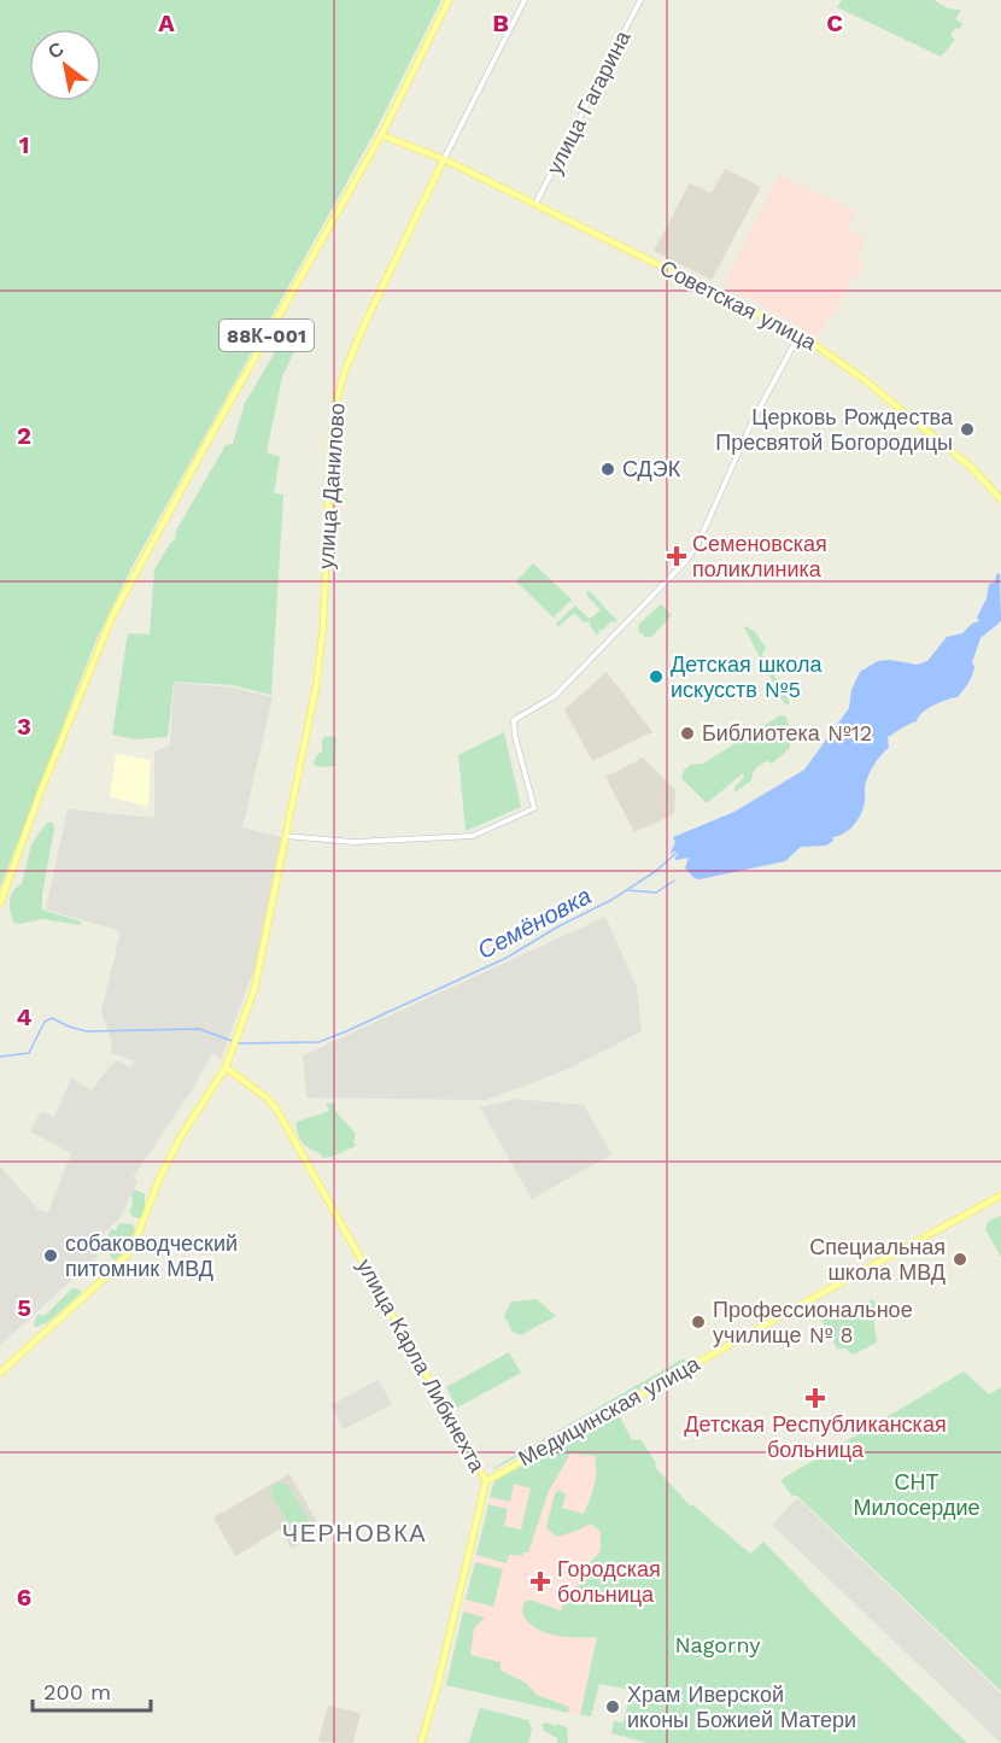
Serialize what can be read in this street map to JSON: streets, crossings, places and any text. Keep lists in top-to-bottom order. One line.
{"streets":{"main road":["Советская улица","88К-001","улица Данилово","улица Карла Либкнехта","Медицинская улица"],"street":["улица Гагарина"]},"crossings":[["улица Гагарина","Советская улица"],["Советская улица","88К-001"],["Советская улица","улица Данилово"],["улица Данилово","улица Карла Либкнехта"],["улица Карла Либкнехта","Медицинская улица"]],"districts":["ЧЕРНОВКА"],"water":["Семёновка"],"parks":["СНТ Милосердие","Nagorny"],"places":{"other":["Церковь Рождества Пресвятой Богородицы","СДЭК","Детская школа искусств №5","Библиотека №12","собаководческий питомник МВД","Специальная школа МВД","Профессиональное училище № 8","Храм Иверской иконы Божией Матери"],"health":["Семеновская поликлиника","Детская Республиканская больница","Городская больница"]},"scale_bar":"200 m","north":"top left","grid":{"columns":["A","B","C"],"rows":["1","2","3","4","5","6"]}}
